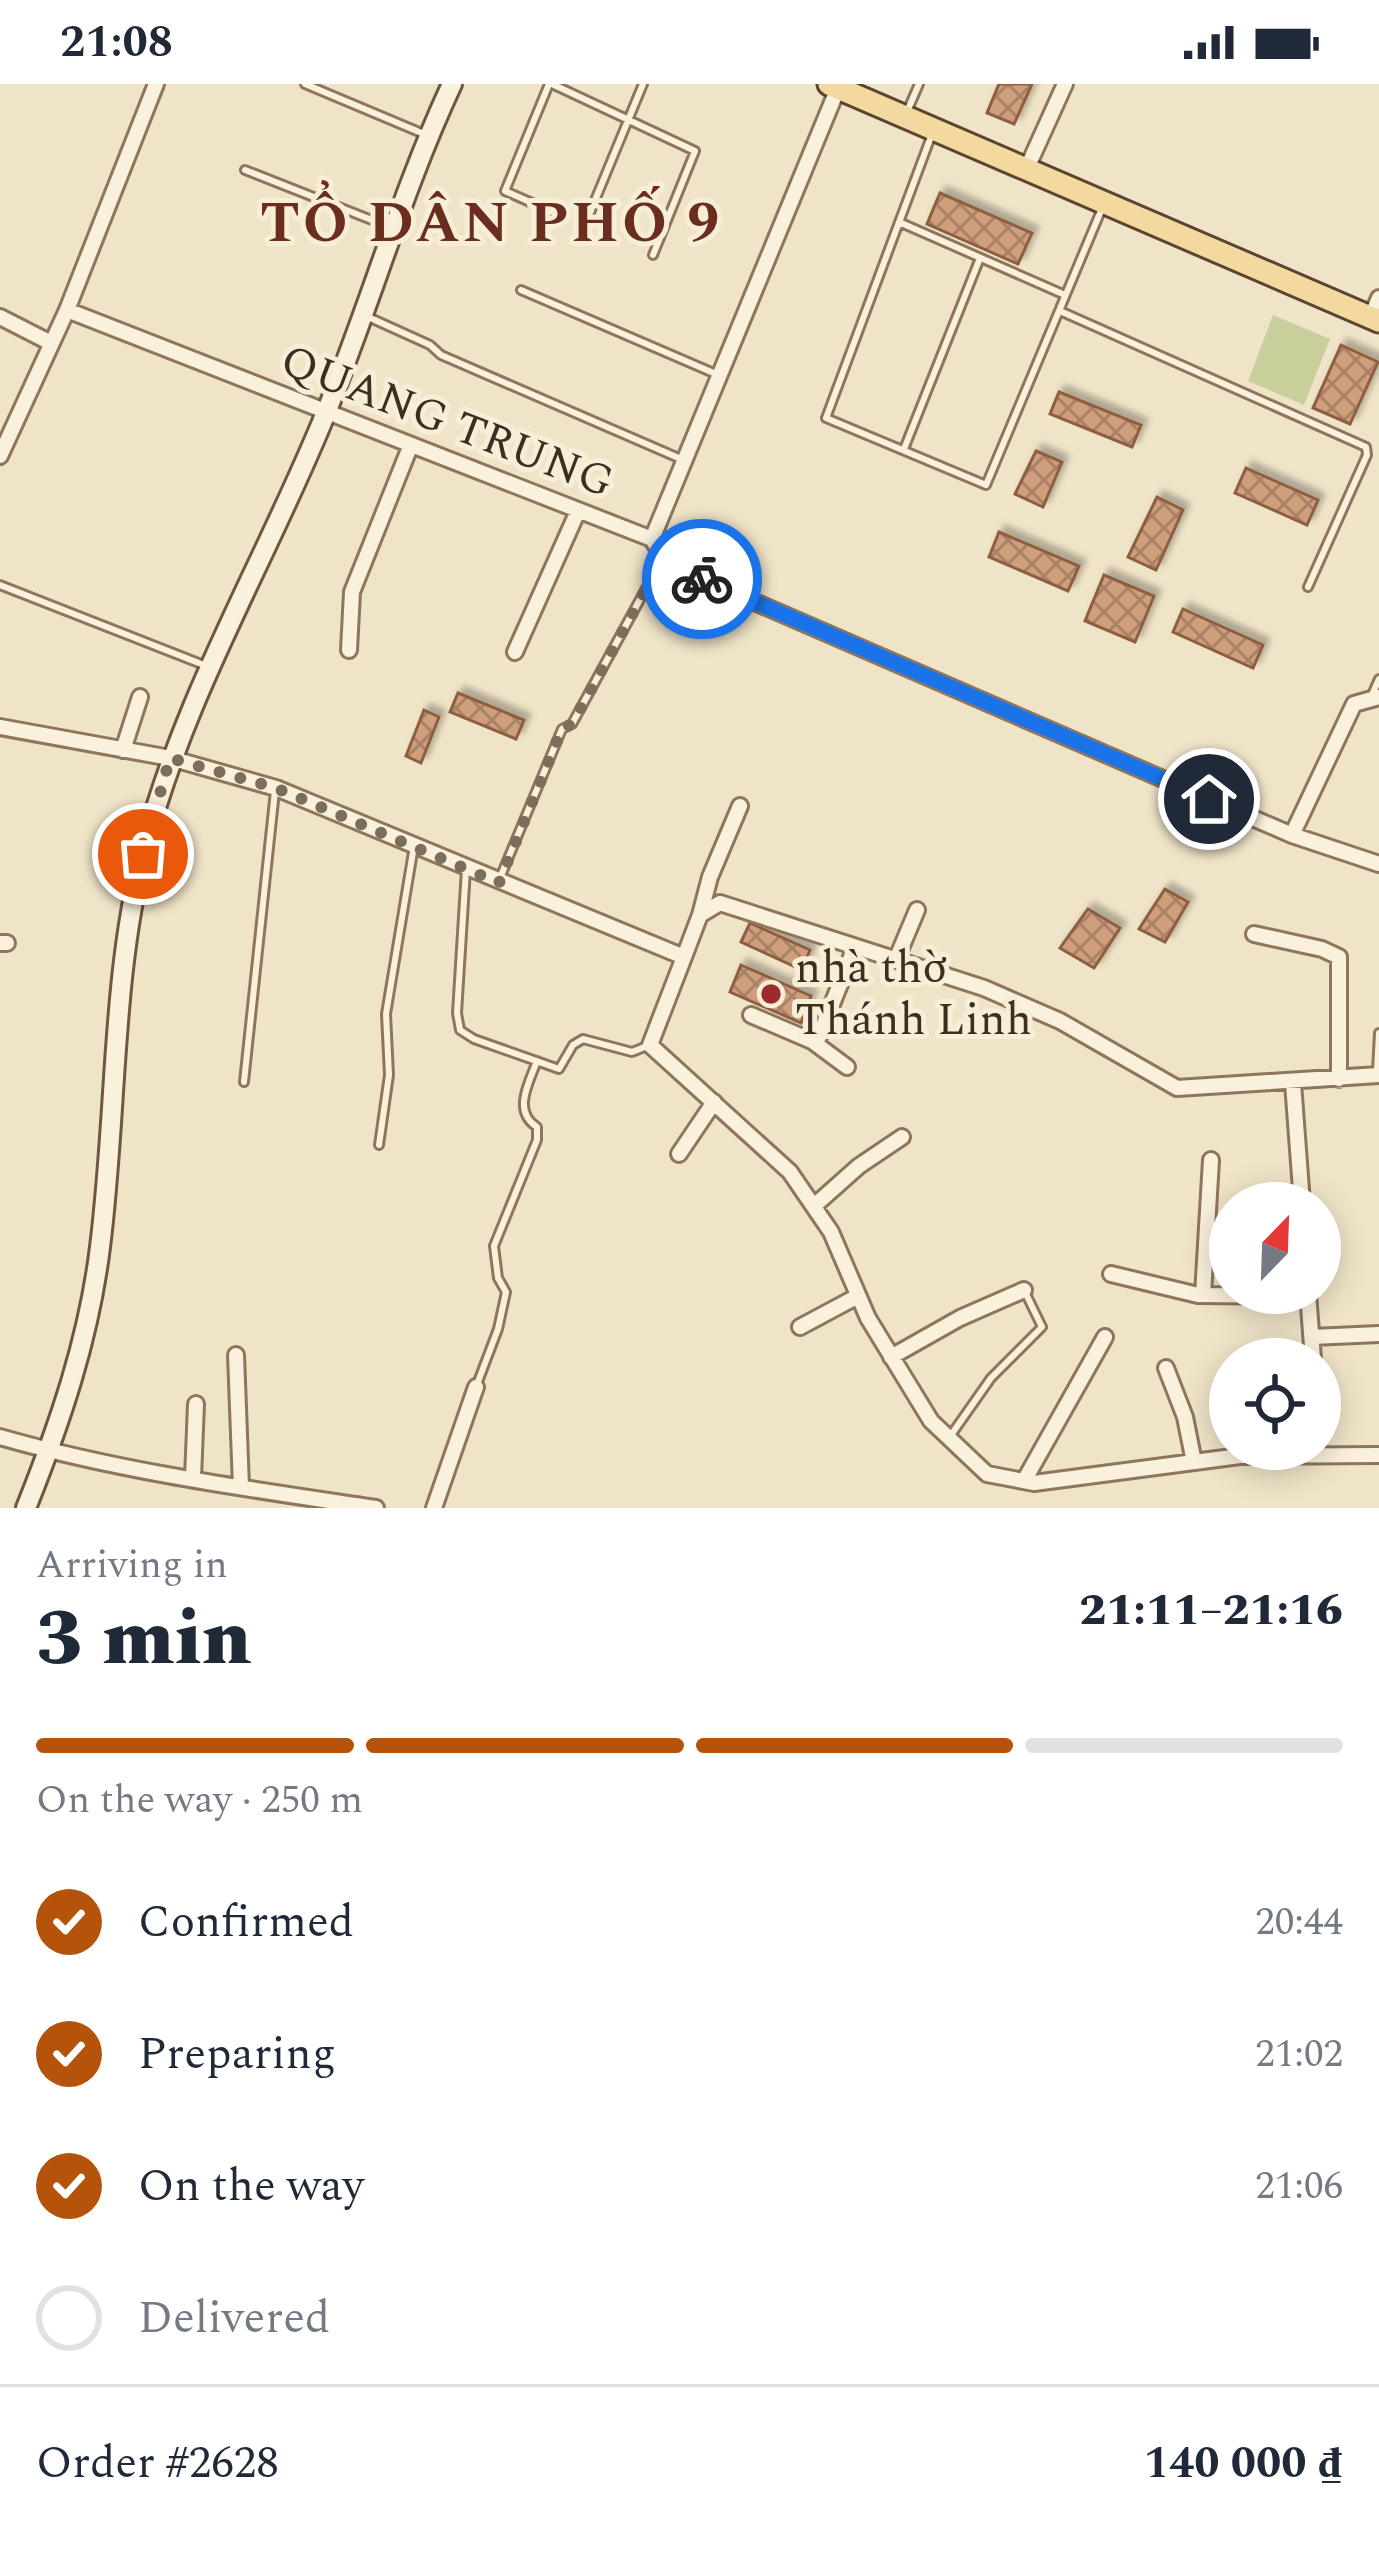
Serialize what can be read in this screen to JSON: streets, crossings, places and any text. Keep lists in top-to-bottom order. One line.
{"streets":{"street":["QUANG TRUNG"]},"districts":["TỔ DÂN PHỐ 9"],"places":["nhà thờ Thánh Linh"],"north":"top right","page":{"status":"21:08","heading":["3 min","Arriving in","21:11–21:16"],"panel":["Order #2628","140 000 ₫"],"bar":"On the way · 250 m","list":[["Confirmed","20:44"],["Preparing","21:02"],["On the way","21:06"],"Delivered"]}}
